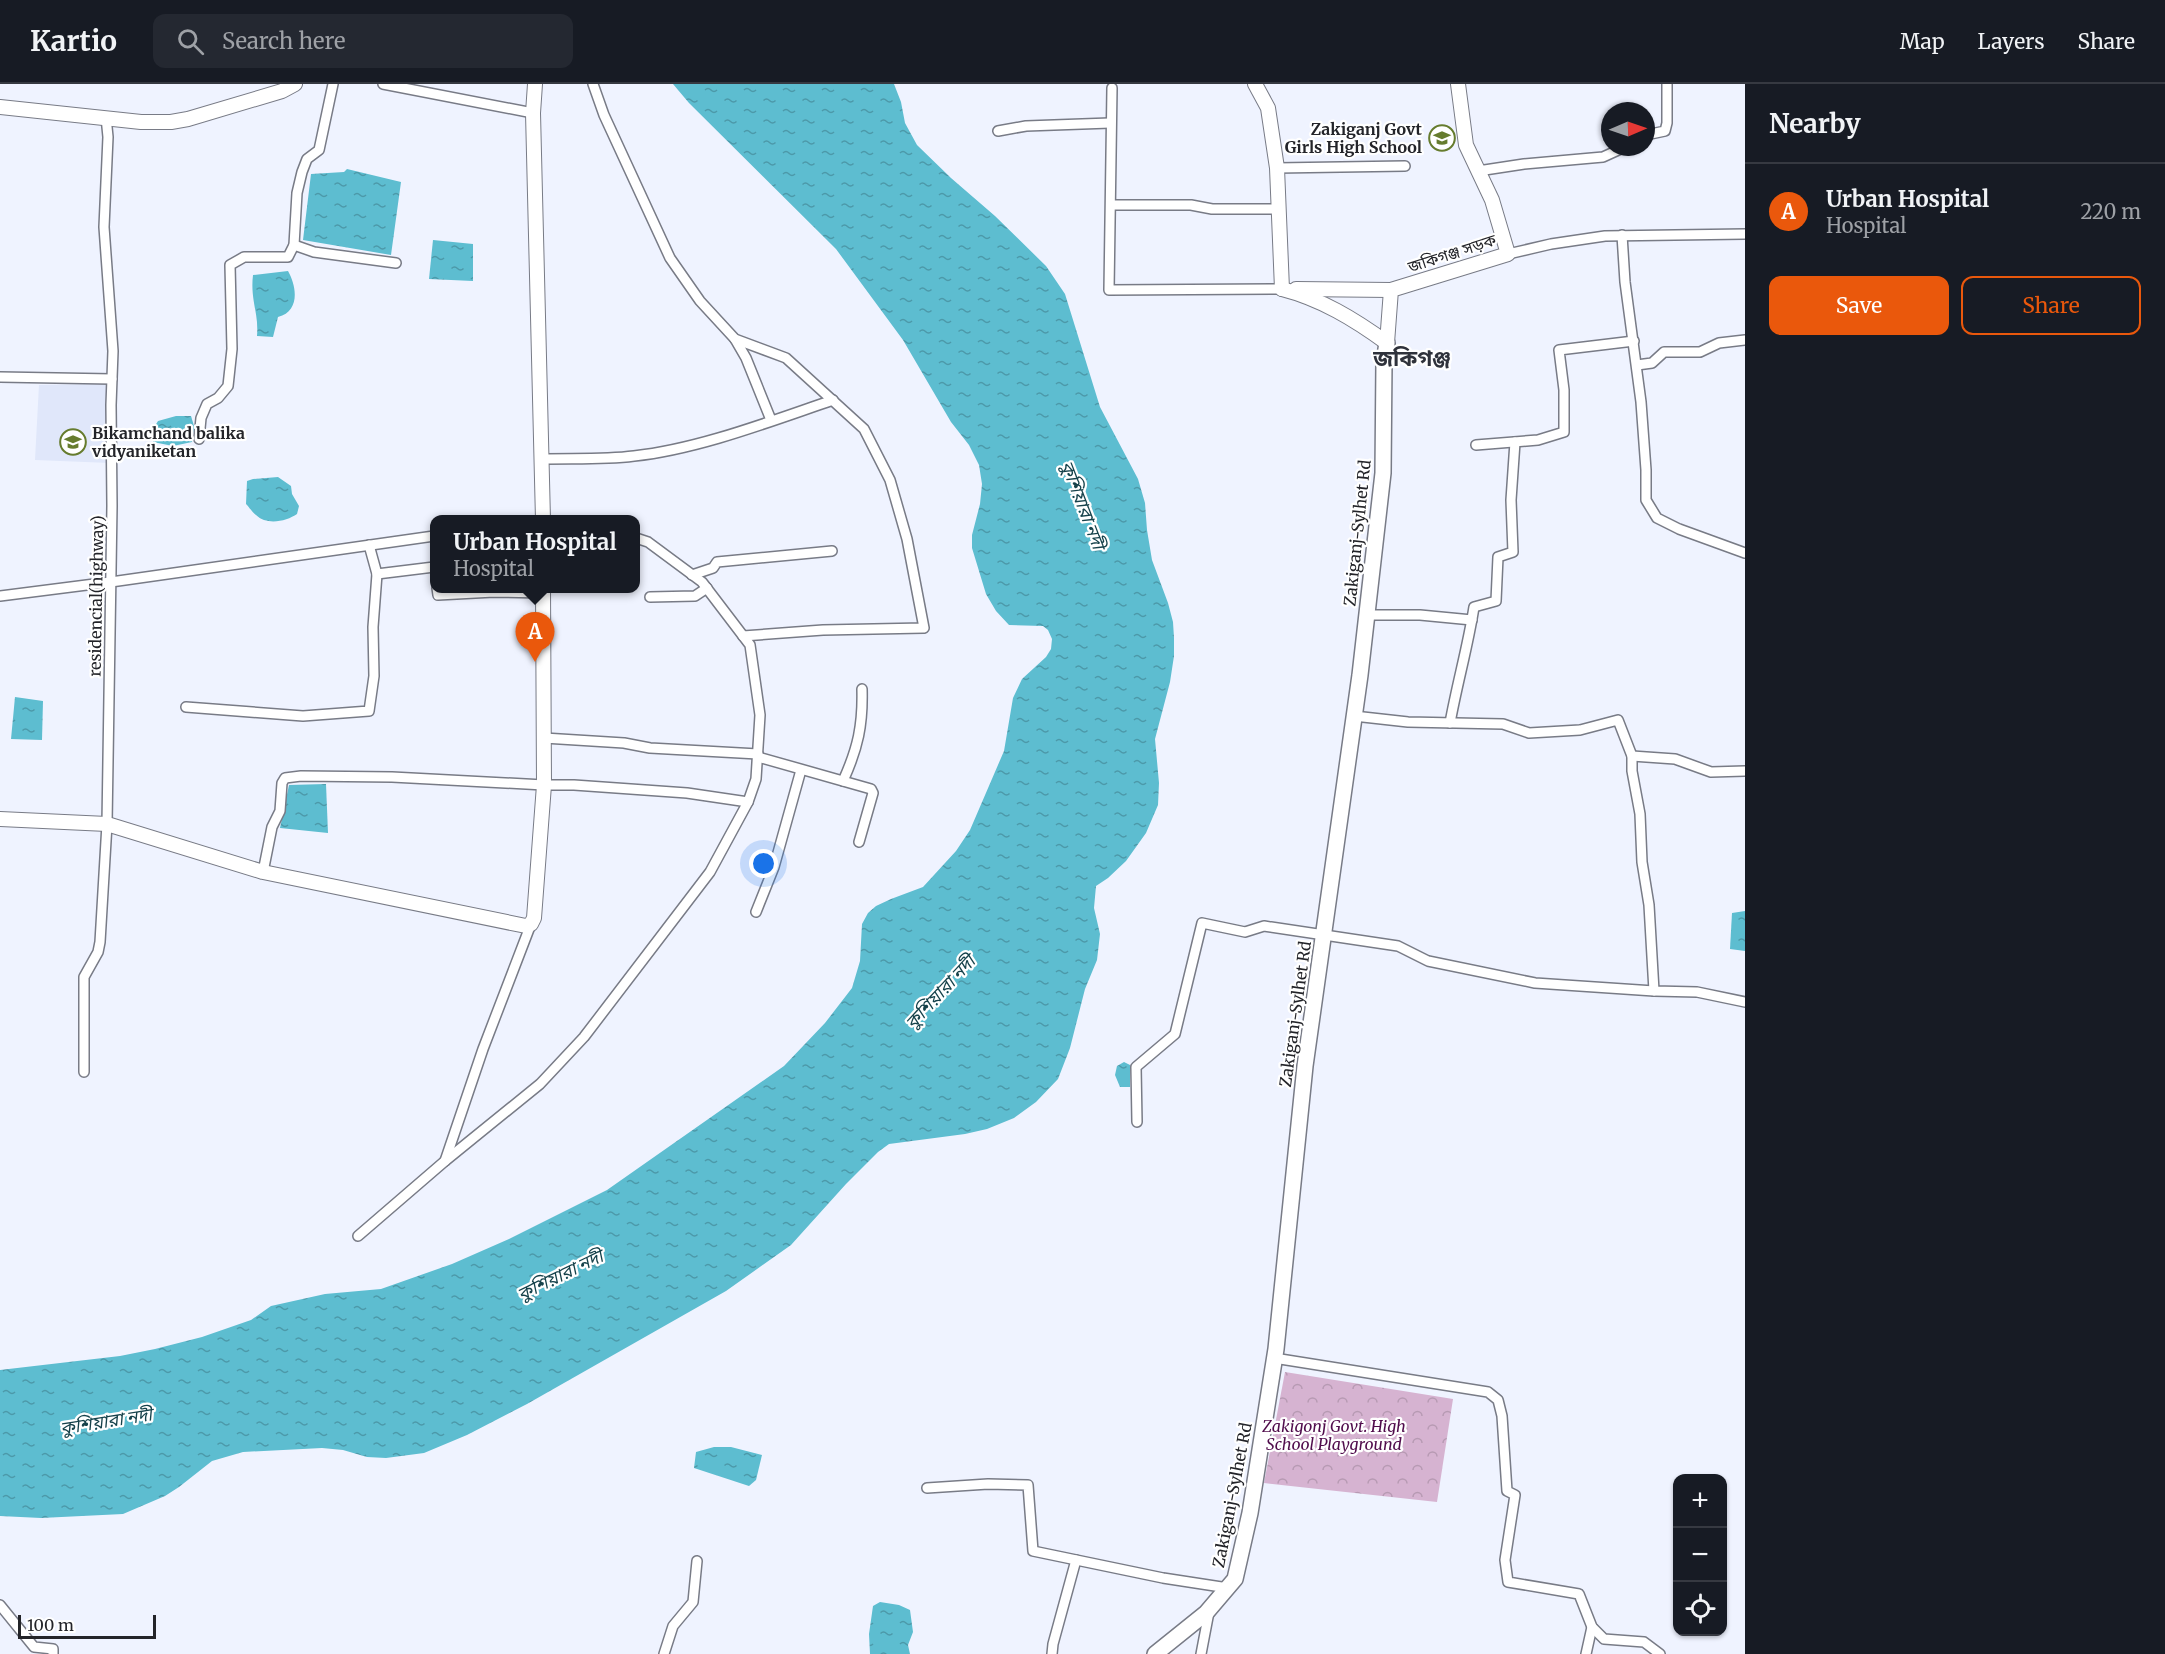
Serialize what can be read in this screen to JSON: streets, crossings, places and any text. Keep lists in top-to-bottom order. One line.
{"streets":{"main road":["Zakiganj-Sylhet Rd"],"street":["জকিগঞ্জ সড়ক","residencial(highway)"]},"crossings":[["জকিগঞ্জ সড়ক","Zakiganj-Sylhet Rd"]],"districts":["জকিগঞ্জ"],"water":["কুশিয়ারা নদী"],"parks":["Zakigonj Govt. High School Playground"],"places":{"school or university":["Zakiganj Govt Girls High School","Bikamchand balika vidyaniketan"]},"scale_bar":"100 m","north":"right","page":{"header":"Kartio","search":"Search here","nav":["Map","Layers","Share"],"heading":"Nearby","list":[{"mark":"A","name":"Urban Hospital","note":"Hospital","value":"220 m"}],"buttons":["Save","Share"],"popup":["Urban Hospital","Hospital"],"pins":"A","map_buttons":["+","−"],"scale":"100 m"}}
